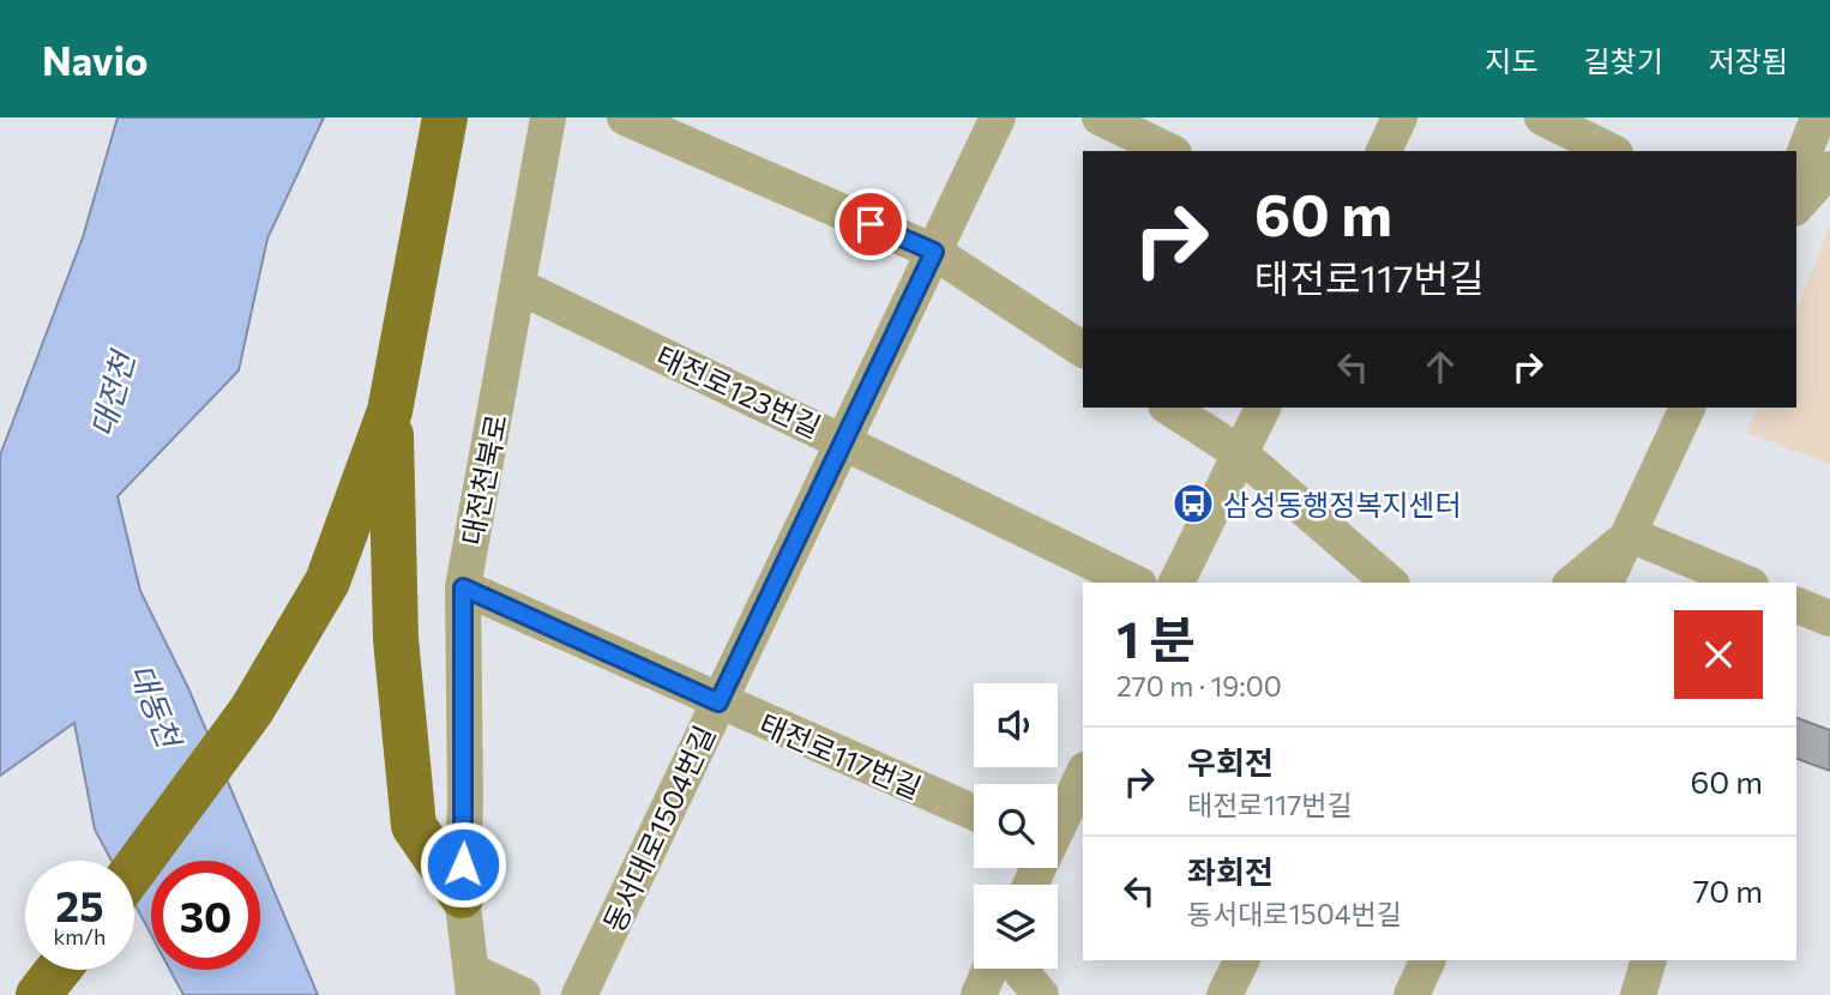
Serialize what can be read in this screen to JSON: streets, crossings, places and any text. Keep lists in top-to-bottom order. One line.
{"streets":{"street":["태전로123번길","대전천북로","태전로117번길","동서대로1504번길"]},"crossings":[["태전로123번길","대전천북로"],["태전로123번길","동서대로1504번길"],["대전천북로","태전로117번길"],["태전로117번길","동서대로1504번길"]],"water":["대전천","대동천"],"places":{"bus stop":["삼성동행정복지센터"]},"page":{"header":"Navio","nav":["지도","길찾기","저장됨"],"turn":["60 m","태전로117번길"],"heading":["1 분","270 m · 19:00"],"list":[{"name":"우회전","note":"태전로117번길","value":"60 m"},{"name":"좌회전","note":"동서대로1504번길","value":"70 m"}],"speed":"25 km/h","limit":"30"}}
